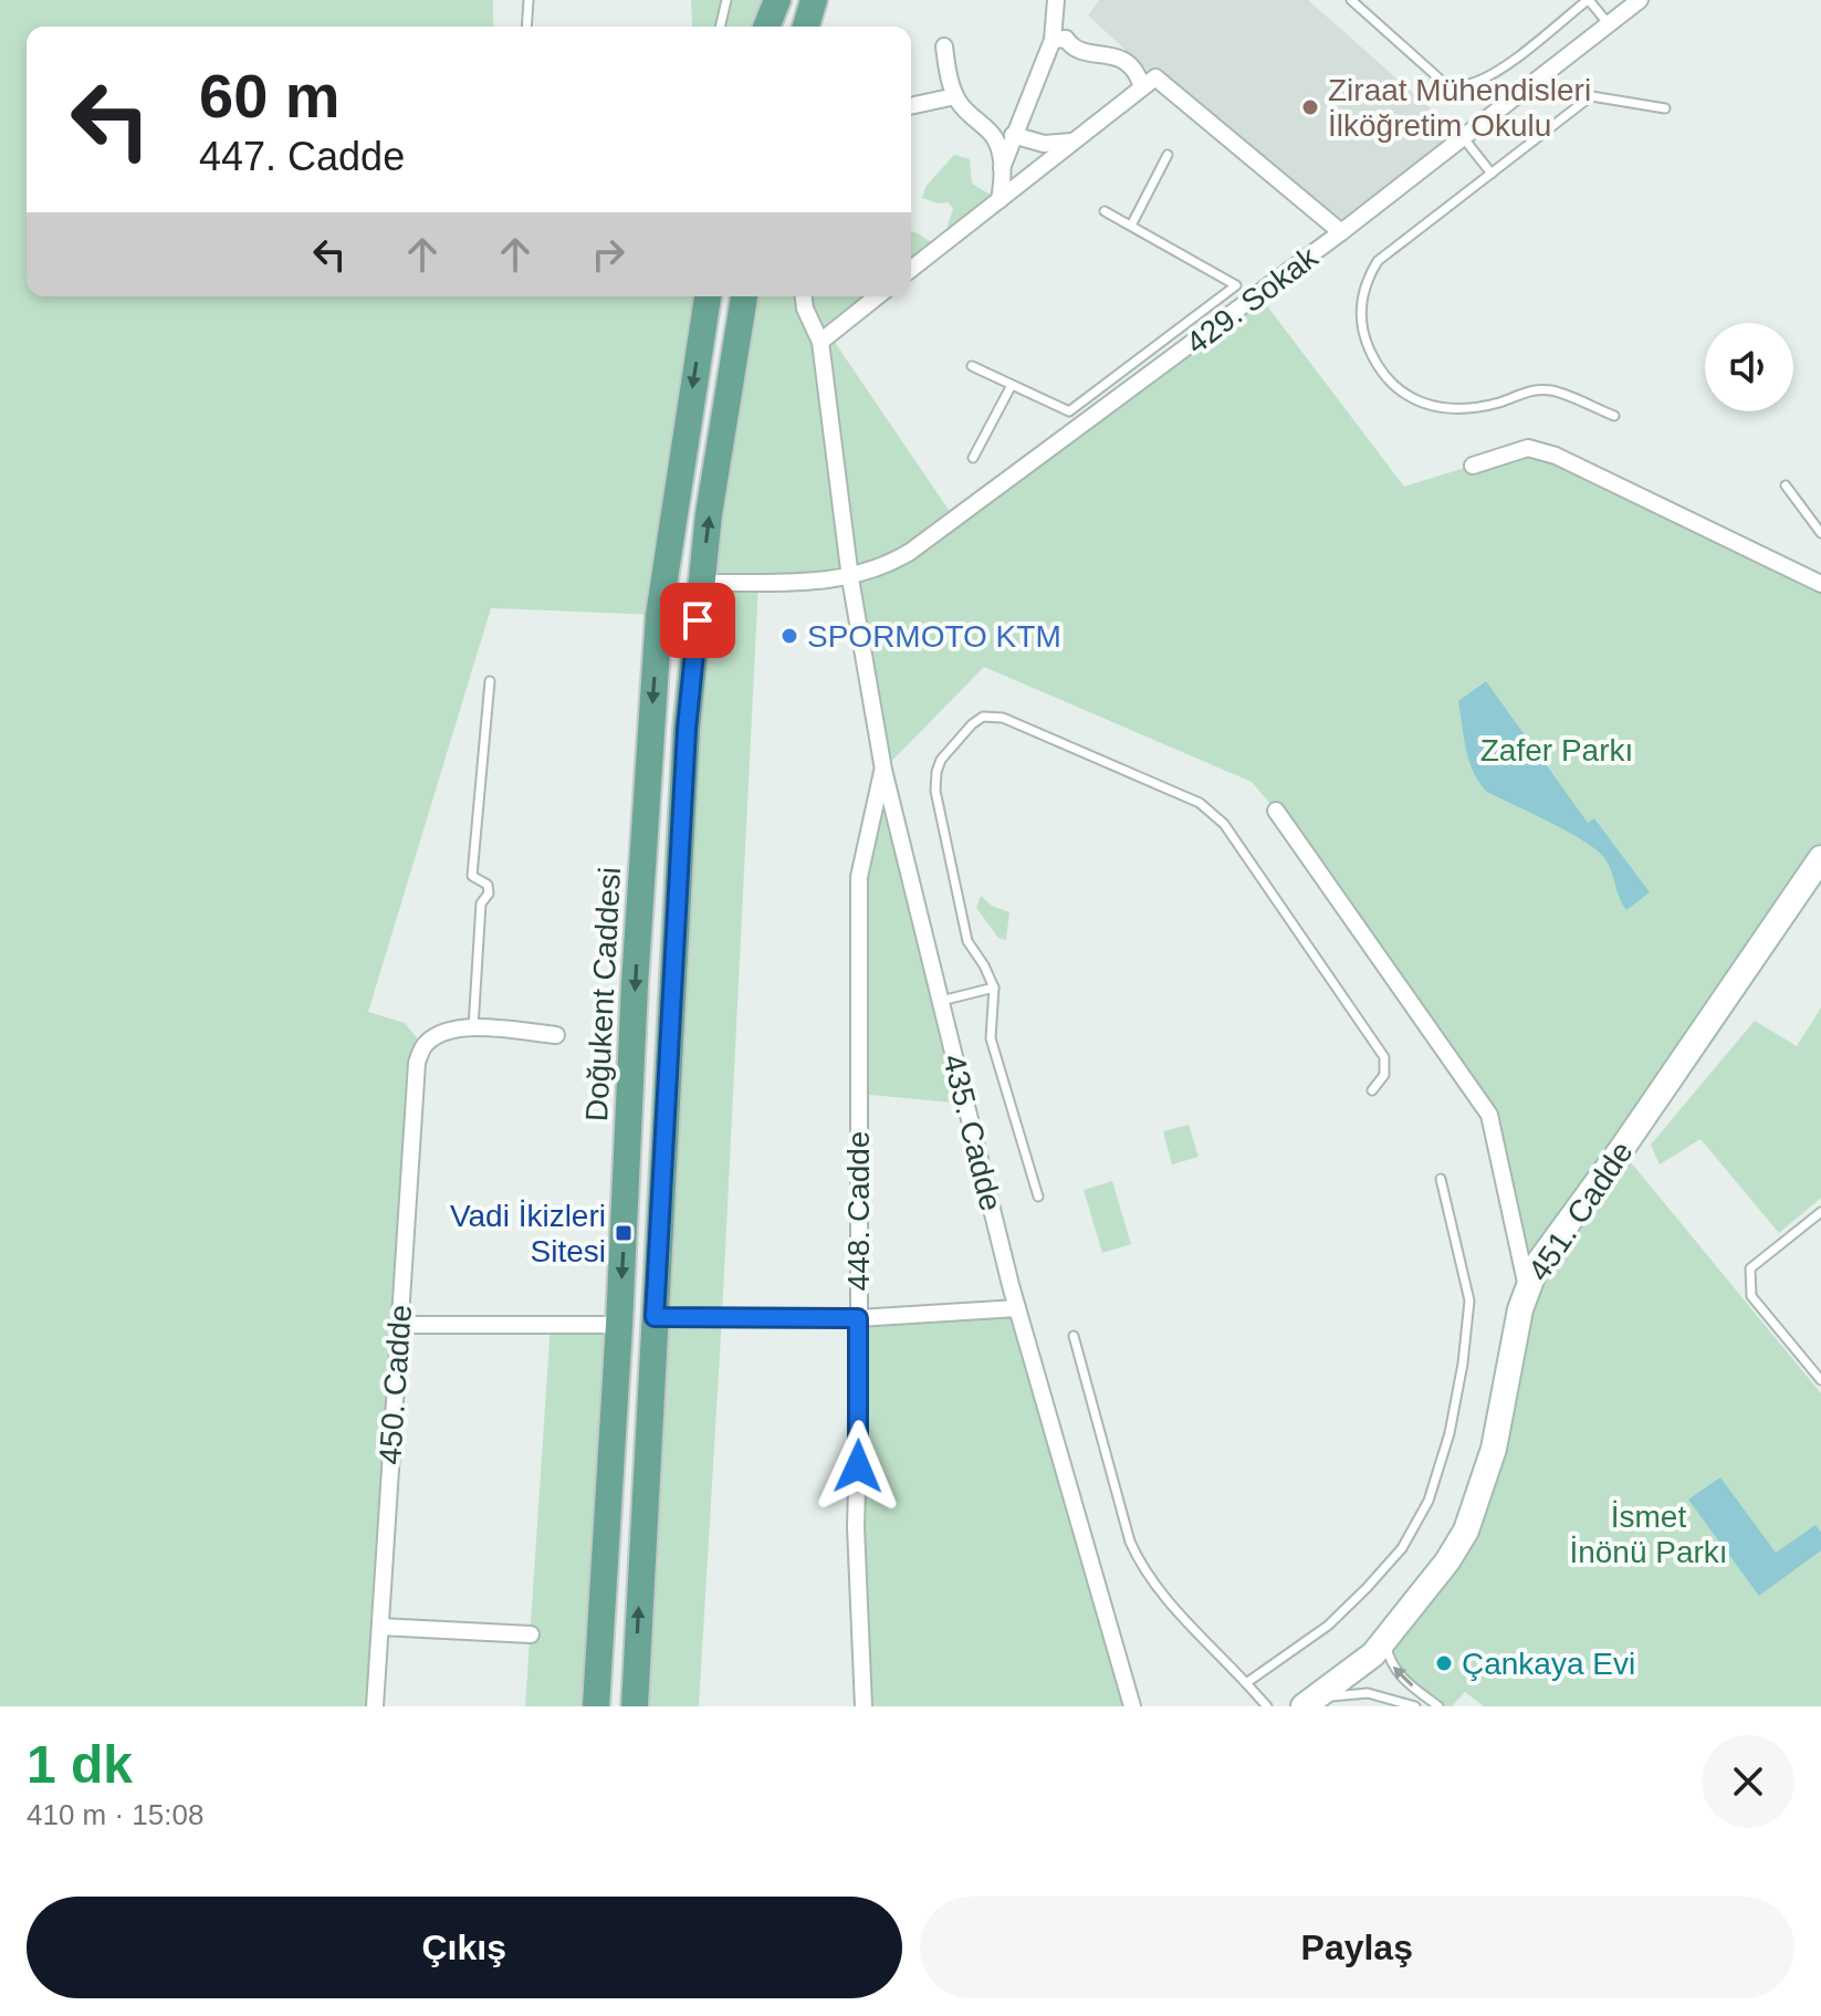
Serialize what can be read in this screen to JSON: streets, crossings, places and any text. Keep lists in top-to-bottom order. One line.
{"streets":{"main road":["Doğukent Caddesi"],"street":["429. Sokak","435. Cadde","448. Cadde","451. Cadde","450. Cadde"]},"crossings":[["429. Sokak","435. Cadde"],["435. Cadde","448. Cadde"]],"parks":["Zafer Parkı","İsmet İnönü Parkı"],"places":{"other":["Ziraat Mühendisleri İlköğretim Okulu","SPORMOTO KTM","Çankaya Evi"],"transit":["Vadi İkizleri Sitesi"]},"page":{"turn":["60 m","447. Cadde"],"heading":["1 dk","410 m · 15:08"],"buttons":["Çıkış","Paylaş"]}}
